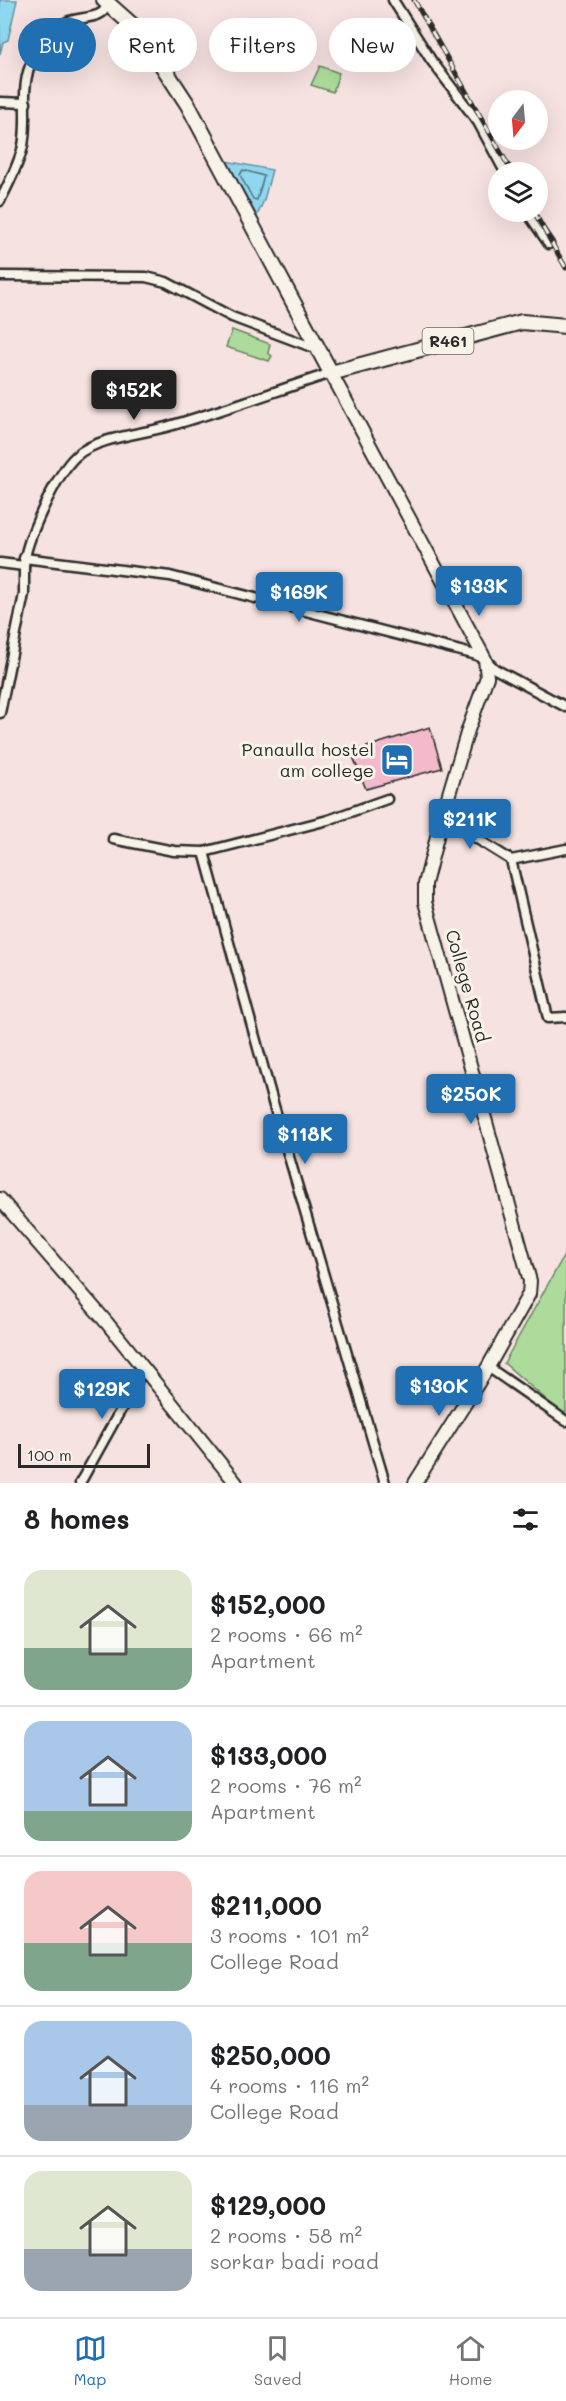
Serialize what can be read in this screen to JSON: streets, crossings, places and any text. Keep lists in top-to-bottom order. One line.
{"streets":{"main road":["R461","College Road"]},"places":{"hotel":["Panaulla hostel am college"]},"scale_bar":"100 m","north":"bottom","page":{"chip":["Buy","Rent","Filters","New"],"price":["$152K","$133K","$169K","$211K","$250K","$118K","$130K","$129K"],"scale":"100 m","heading":"8 homes","list":[{"name":"$152,000","note":"2 rooms · 66 m² · Apartment"},{"name":"$133,000","note":"2 rooms · 76 m² · Apartment"},{"name":"$211,000","note":"3 rooms · 101 m² · College Road"},{"name":"$250,000","note":"4 rooms · 116 m² · College Road"},{"name":"$129,000","note":"2 rooms · 58 m² · sorkar badi road"}],"tabs":["Map","Saved","Home"]}}
